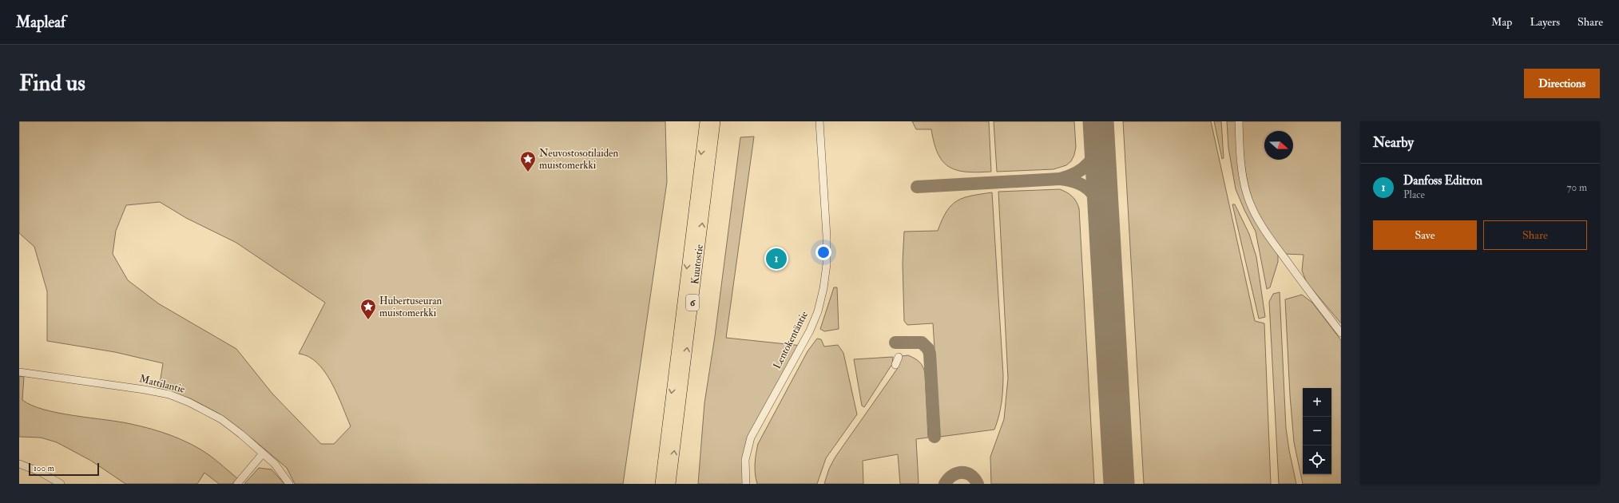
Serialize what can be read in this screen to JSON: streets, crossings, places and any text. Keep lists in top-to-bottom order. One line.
{"streets":{"highway":["Kuutostie","6"],"street":["Lentokentäntie","Mattilantie"]},"places":{"place":["Neuvostosotilaiden muistomerkki","Hubertuseuran muistomerkki"]},"scale_bar":"100 m","north":"right","page":{"header":"Mapleaf","nav":["Map","Layers","Share"],"buttons":["Directions",["Save","Share"]],"title":"Find us","heading":"Nearby","list":[{"mark":"1","name":"Danfoss Editron","note":"Place","value":"70 m"}],"pins":"1","map_buttons":["+","−"],"scale":"100 m"}}
